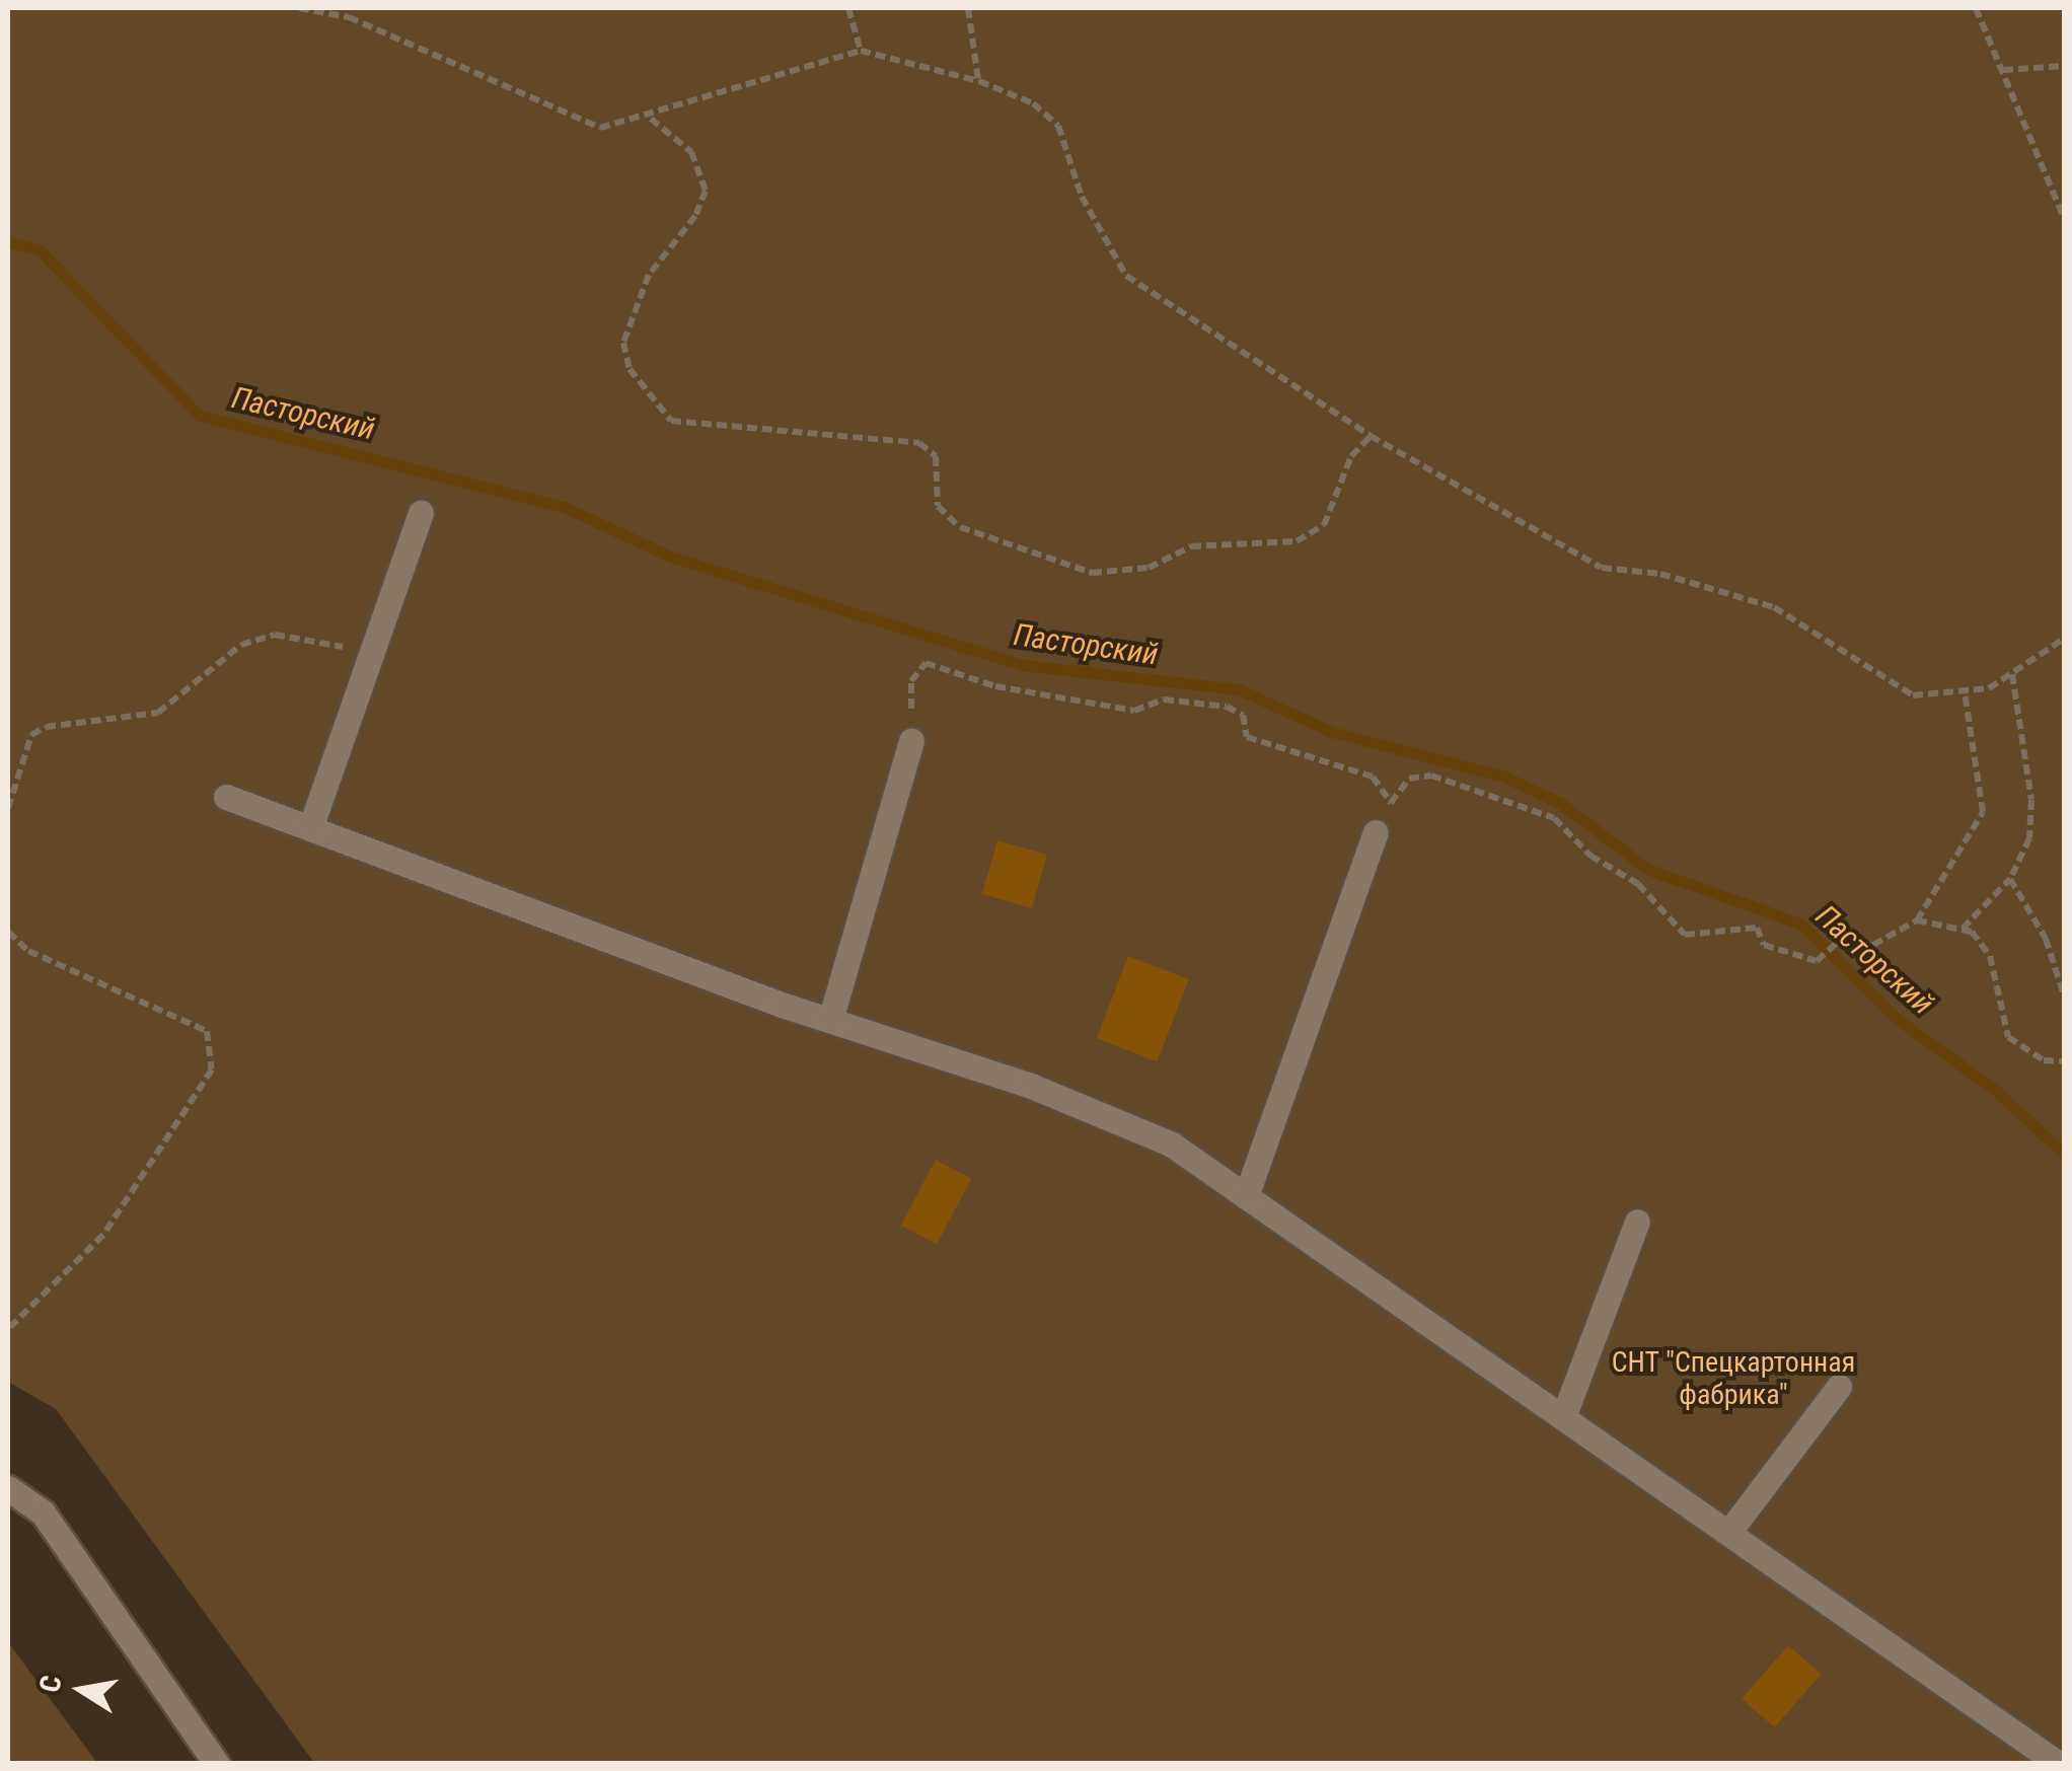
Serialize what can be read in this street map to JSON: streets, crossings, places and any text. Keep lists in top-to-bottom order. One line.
{"water":["Пасторский"],"parks":["СНТ \"Спецкартонная фабрика\""],"north":"left"}
